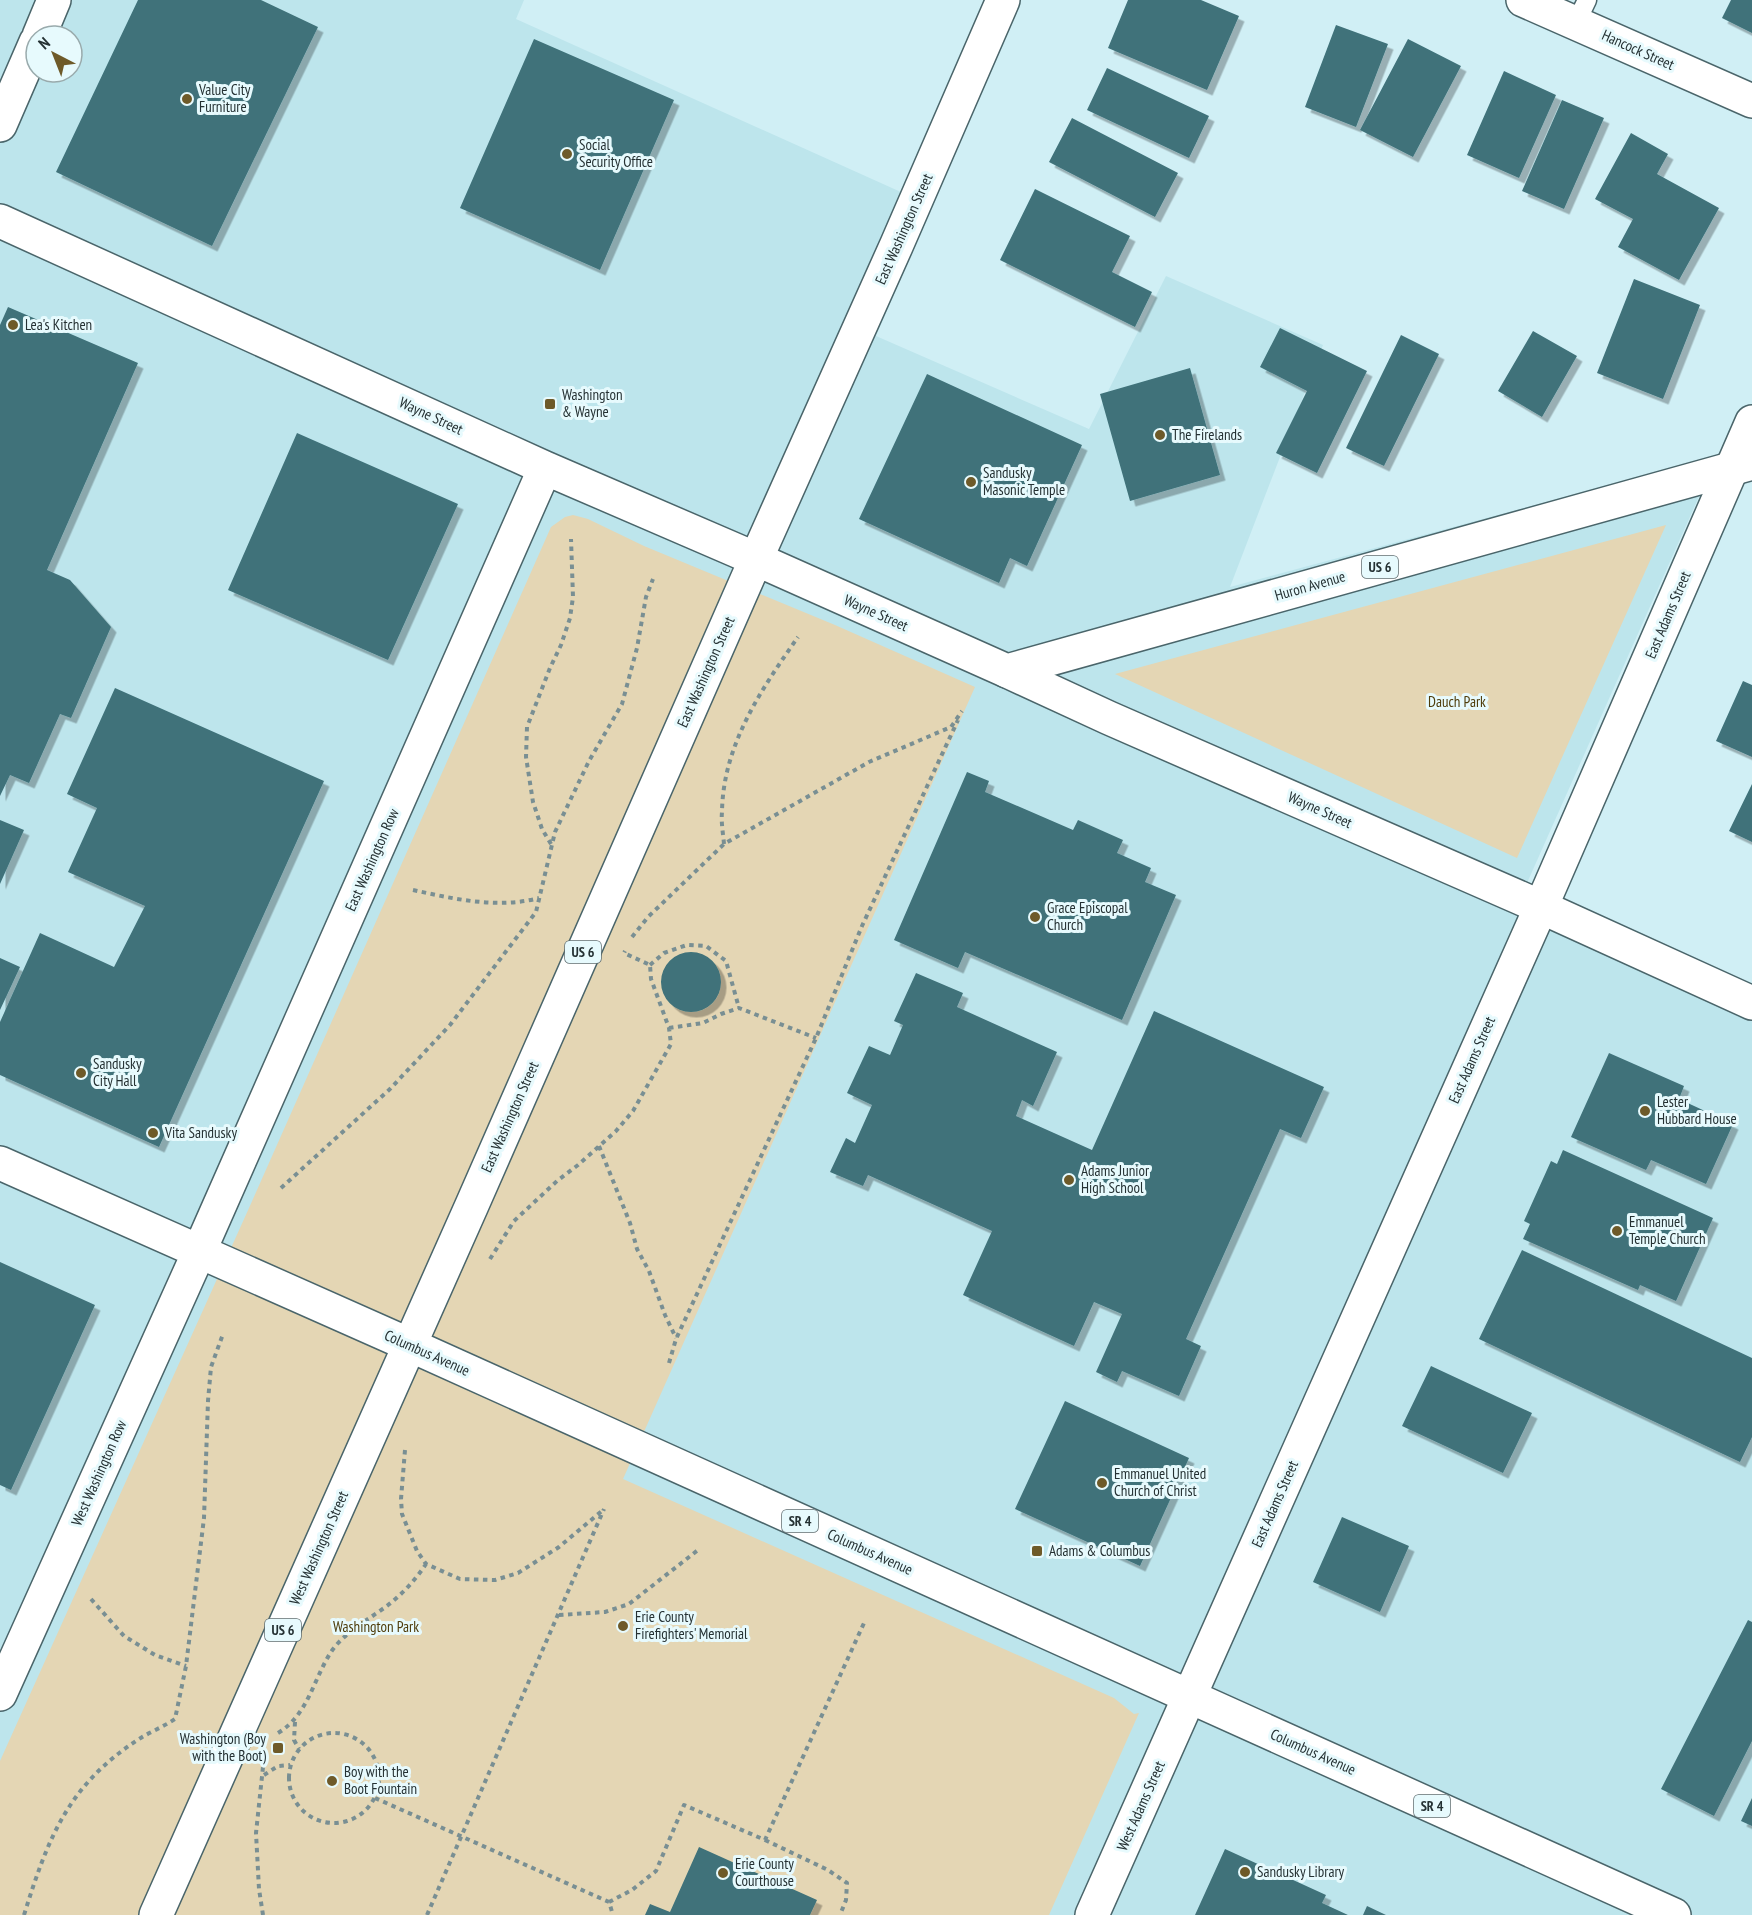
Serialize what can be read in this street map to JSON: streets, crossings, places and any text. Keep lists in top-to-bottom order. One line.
{"streets":{"street":["Hancock Street","East Washington Street","Wayne Street","US 6","Huron Avenue","East Adams Street","East Washington Row","Columbus Avenue","West Washington Row","SR 4","West Washington Street","West Adams Street"]},"crossings":[["East Washington Street","Wayne Street"],["East Washington Street","Columbus Avenue"],["East Washington Street","West Washington Street"],["Wayne Street","Huron Avenue"],["Wayne Street","East Adams Street"],["Wayne Street","East Washington Row"],["Huron Avenue","East Adams Street"],["East Adams Street","Columbus Avenue"],["East Adams Street","West Adams Street"],["East Washington Row","Columbus Avenue"],["East Washington Row","West Washington Row"],["Columbus Avenue","West Washington Row"],["Columbus Avenue","West Washington Street"],["Columbus Avenue","West Adams Street"]],"parks":["Dauch Park","Washington Park"],"places":{"other":["Value City Furniture","Social Security Office","Lea's Kitchen","The Firelands","Sandusky Masonic Temple","Grace Episcopal Church","Sandusky City Hall","Lester Hubbard House","Vita Sandusky","Adams Junior High School","Emmanuel Temple Church","Emmanuel United Church of Christ","Erie County Firefighters' Memorial","Boy with the Boot Fountain","Sandusky Library","Erie County Courthouse"],"transit":["Washington & Wayne","Adams & Columbus","Washington (Boy with the Boot)"]},"north":"top left"}
